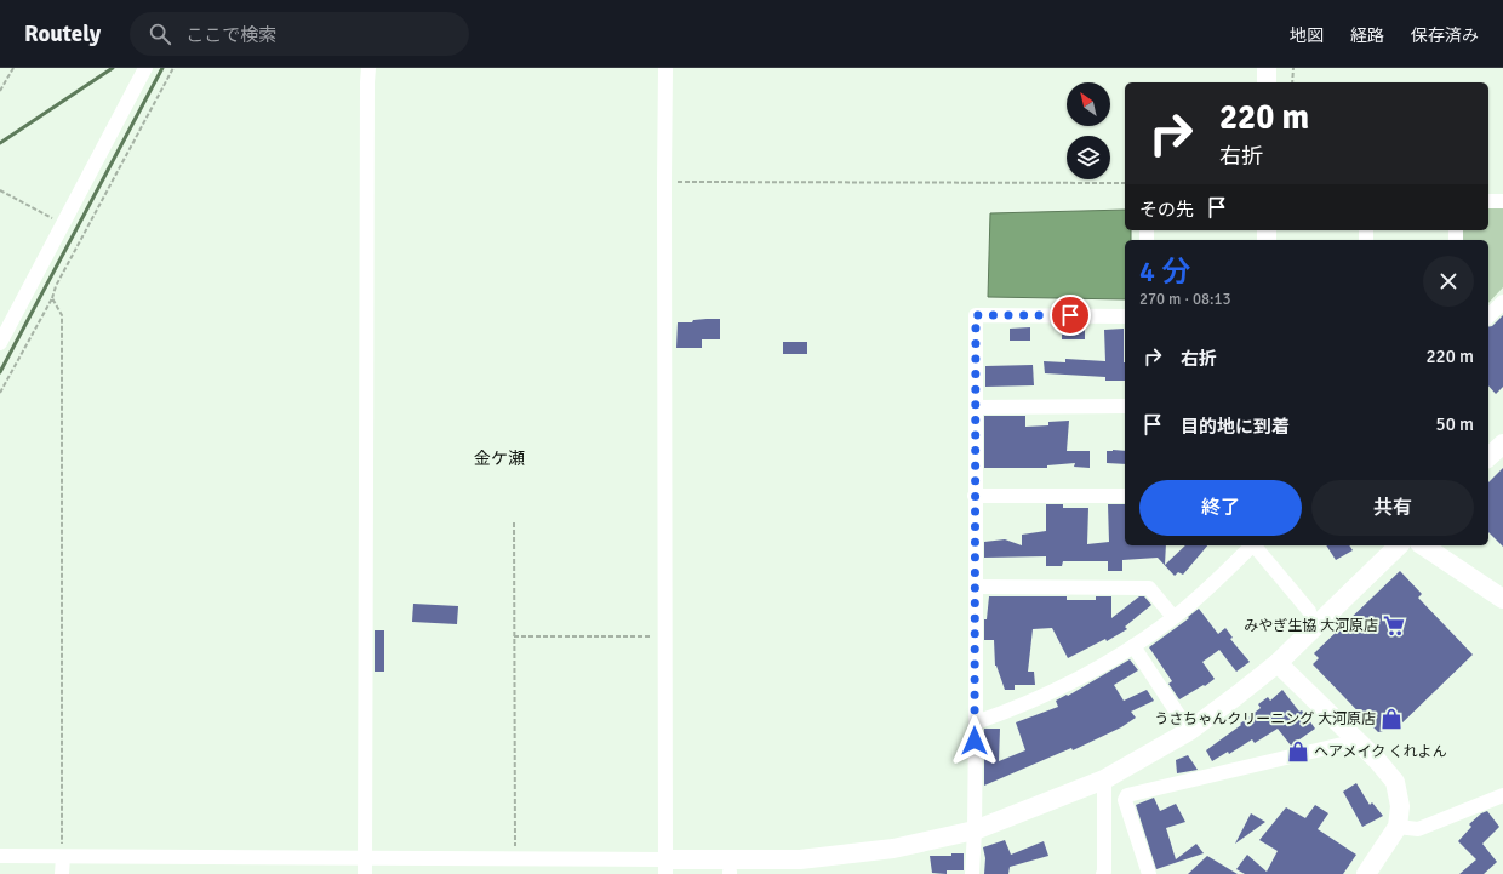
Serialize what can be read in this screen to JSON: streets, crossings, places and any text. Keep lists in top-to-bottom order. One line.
{"districts":["金ケ瀬"],"places":{"supermarket":["みやぎ生協 大河原店"],"shop":["うさちゃんクリーニング 大河原店","ヘアメイク くれよん"]},"north":"top left","page":{"header":"Routely","search":"ここで検索","nav":["地図","経路","保存済み"],"turn":["220 m","右折"],"then":"その先","heading":["4 分","270 m · 08:13"],"list":[{"name":"右折","value":"220 m"},{"name":"目的地に到着","value":"50 m"}],"buttons":["終了","共有"]}}
